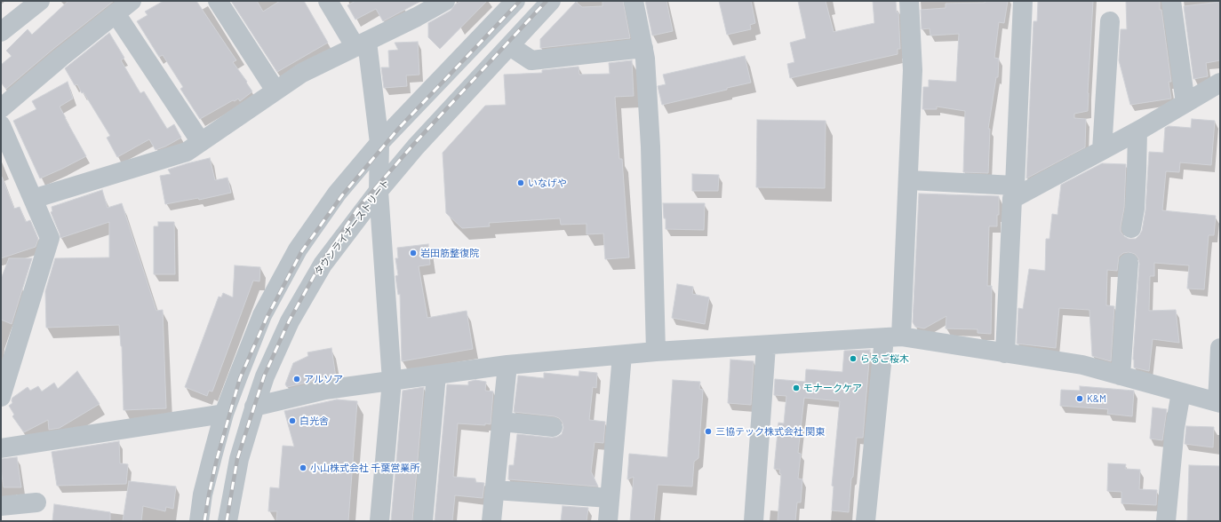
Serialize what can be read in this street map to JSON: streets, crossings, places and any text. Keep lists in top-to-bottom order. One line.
{"streets":{"street":["タウンライナーストリート"]},"places":["いなげや","岩田筋整復院","らるご桜木","アルソア","モナークケア","K&M","白光舎","三協テック株式会社 関東","小山株式会社 千葉営業所"]}
